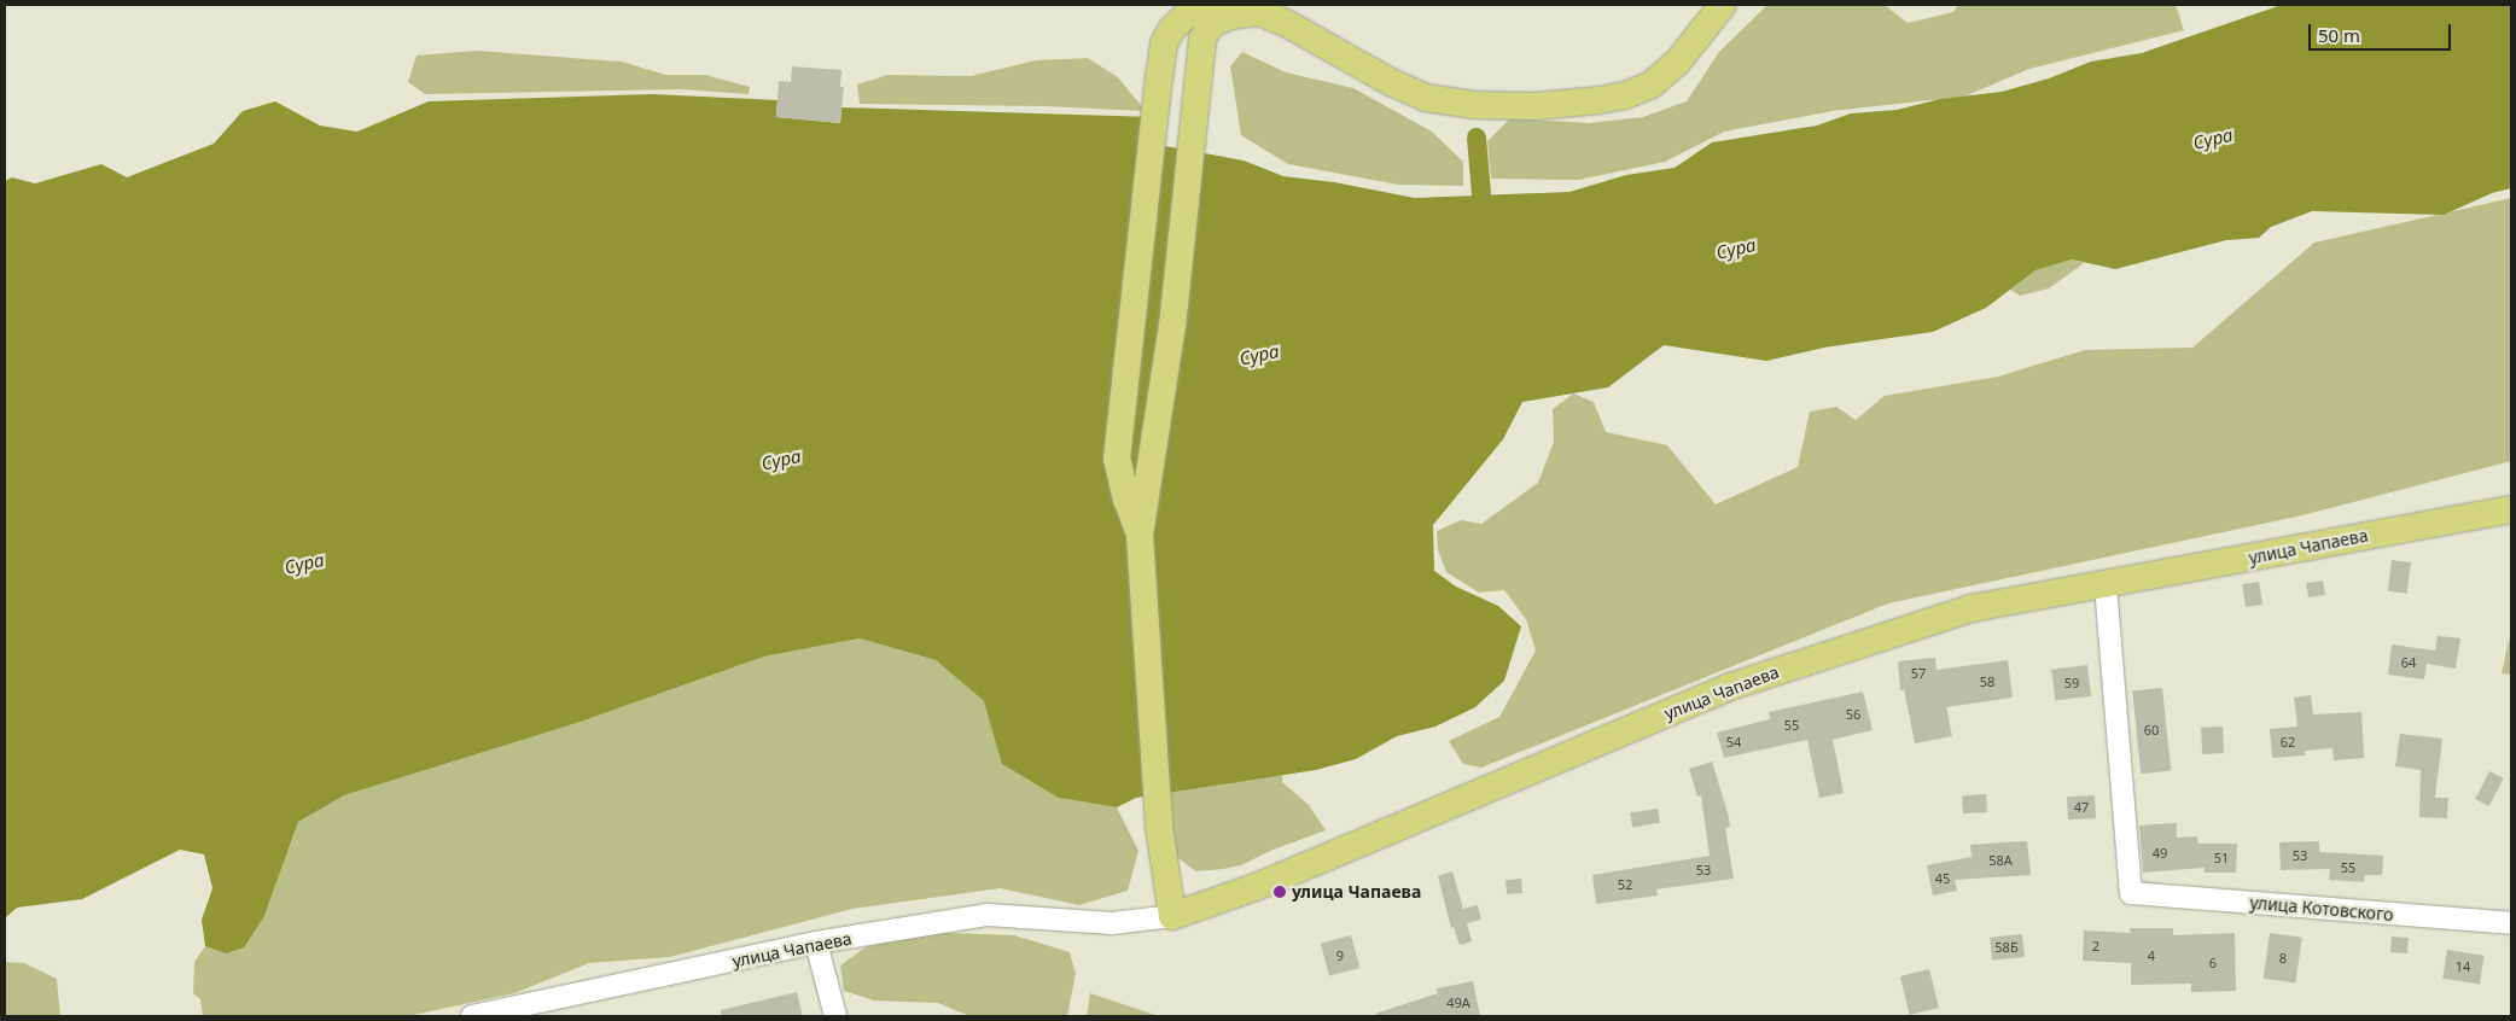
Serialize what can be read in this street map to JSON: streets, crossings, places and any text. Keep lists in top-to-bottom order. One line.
{"streets":{"main road":["улица Чапаева"],"street":["улица Котовского"]},"crossings":[["улица Чапаева","улица Котовского"]],"water":["Сура"],"places":["улица Чапаева"],"house_numbers":["64","57","58","59","56","55","60","54","62","47","49","53","51","58А","55","53","45","52","2","58Б","9","4","8","6","14","49А"],"scale_bar":"50 m"}
